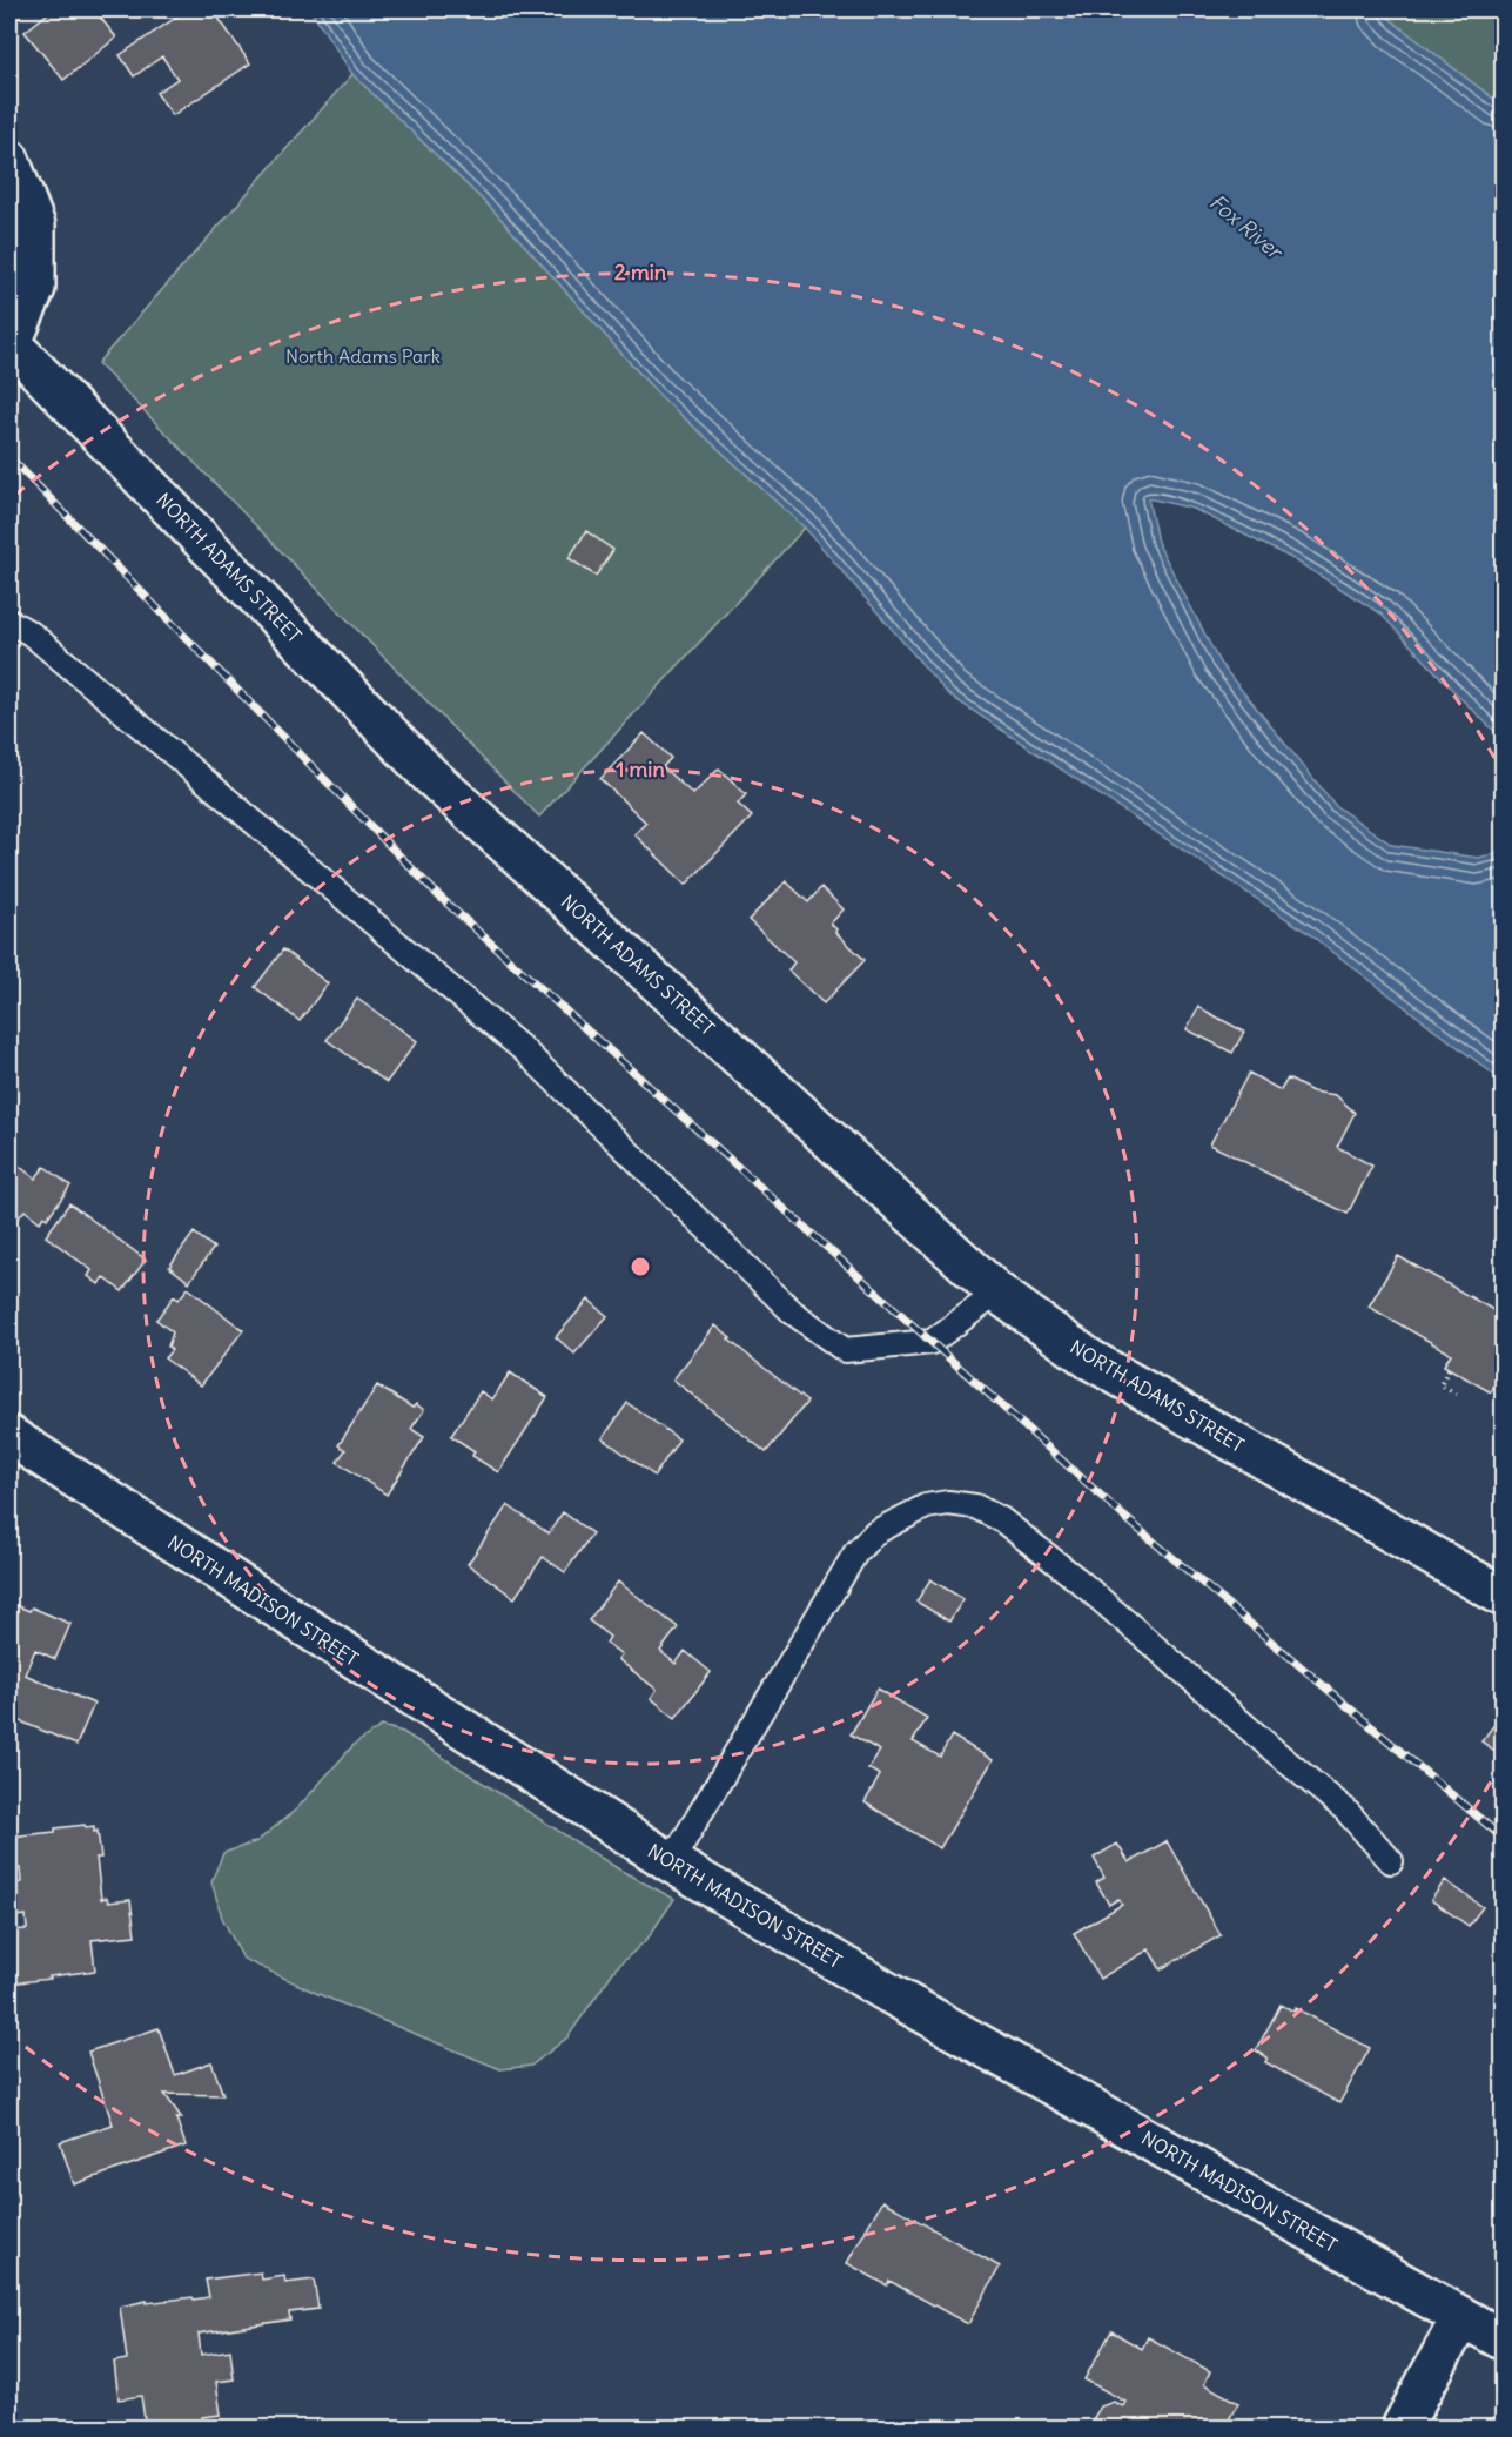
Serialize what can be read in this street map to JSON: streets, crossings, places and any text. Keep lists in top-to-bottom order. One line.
{"streets":{"street":["NORTH ADAMS STREET","NORTH MADISON STREET"]},"water":["Fox River"],"parks":["North Adams Park"],"rings":["2 min","1 min"]}
